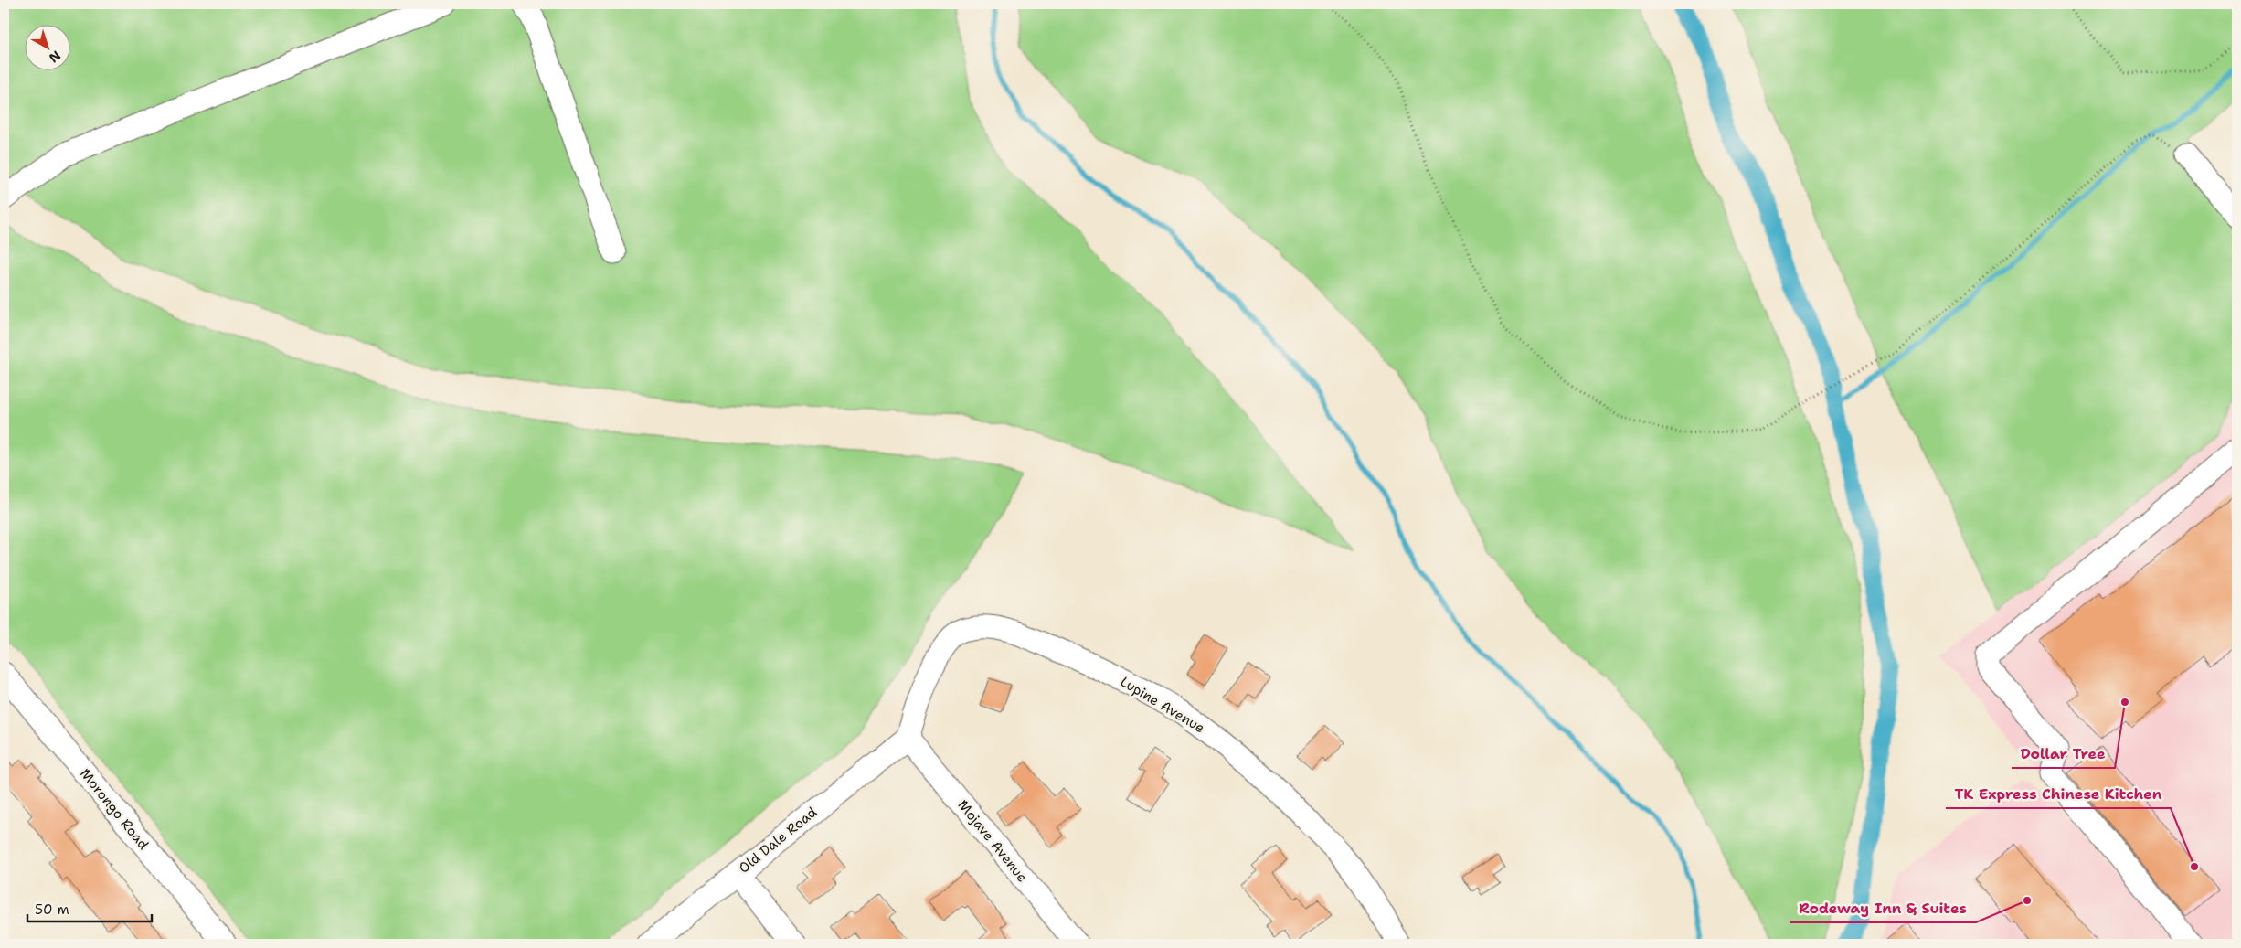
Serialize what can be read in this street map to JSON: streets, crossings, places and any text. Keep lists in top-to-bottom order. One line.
{"streets":{"street":["Lupine Avenue","Morongo Road","Old Dale Road","Mojave Avenue"]},"crossings":[["Lupine Avenue","Old Dale Road"],["Lupine Avenue","Mojave Avenue"],["Old Dale Road","Mojave Avenue"]],"places":["Dollar Tree","TK Express Chinese Kitchen","Rodeway Inn & Suites"],"scale_bar":"50 m","north":"bottom right"}
